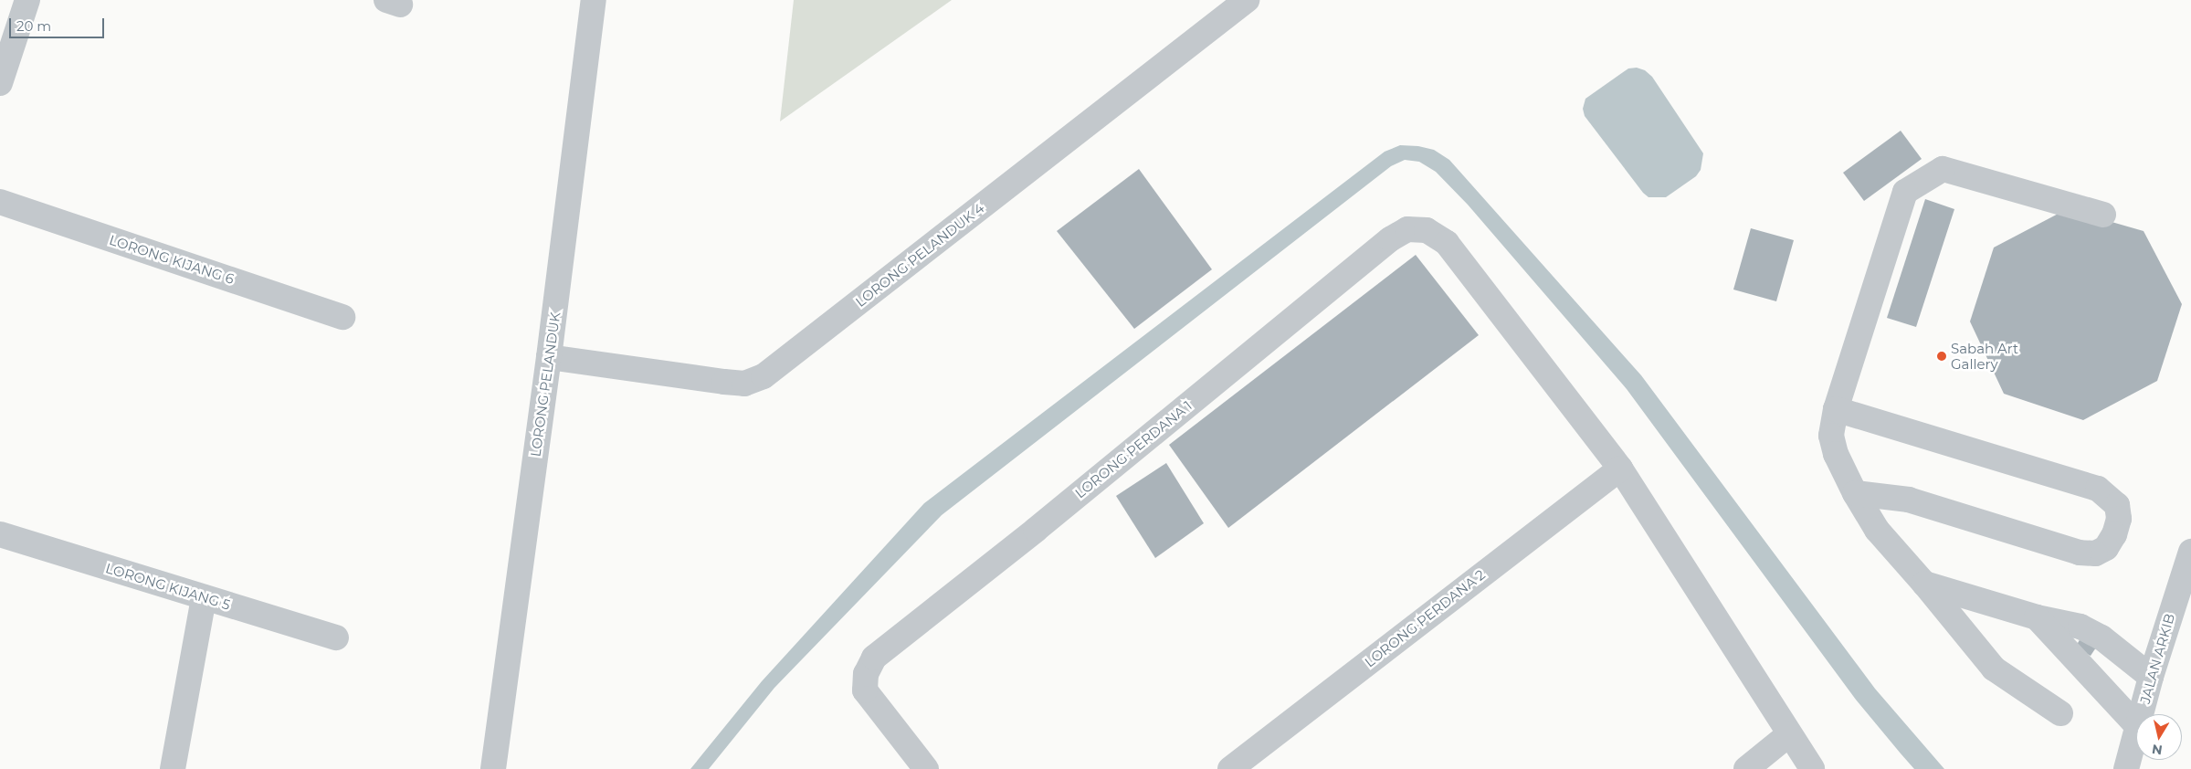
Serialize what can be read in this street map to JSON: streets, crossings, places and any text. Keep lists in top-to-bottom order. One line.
{"streets":{"street":["LORONG PELANDUK 4","LORONG KIJANG 6","LORONG PELANDUK","LORONG PERDANA 1","LORONG KIJANG 5","LORONG PERDANA 2","JALAN ARKIB"]},"crossings":[["LORONG PELANDUK 4","LORONG PELANDUK"],["LORONG PERDANA 1","LORONG PERDANA 2"]],"places":["Sabah Art Gallery"],"scale_bar":"20 m","north":"bottom"}
